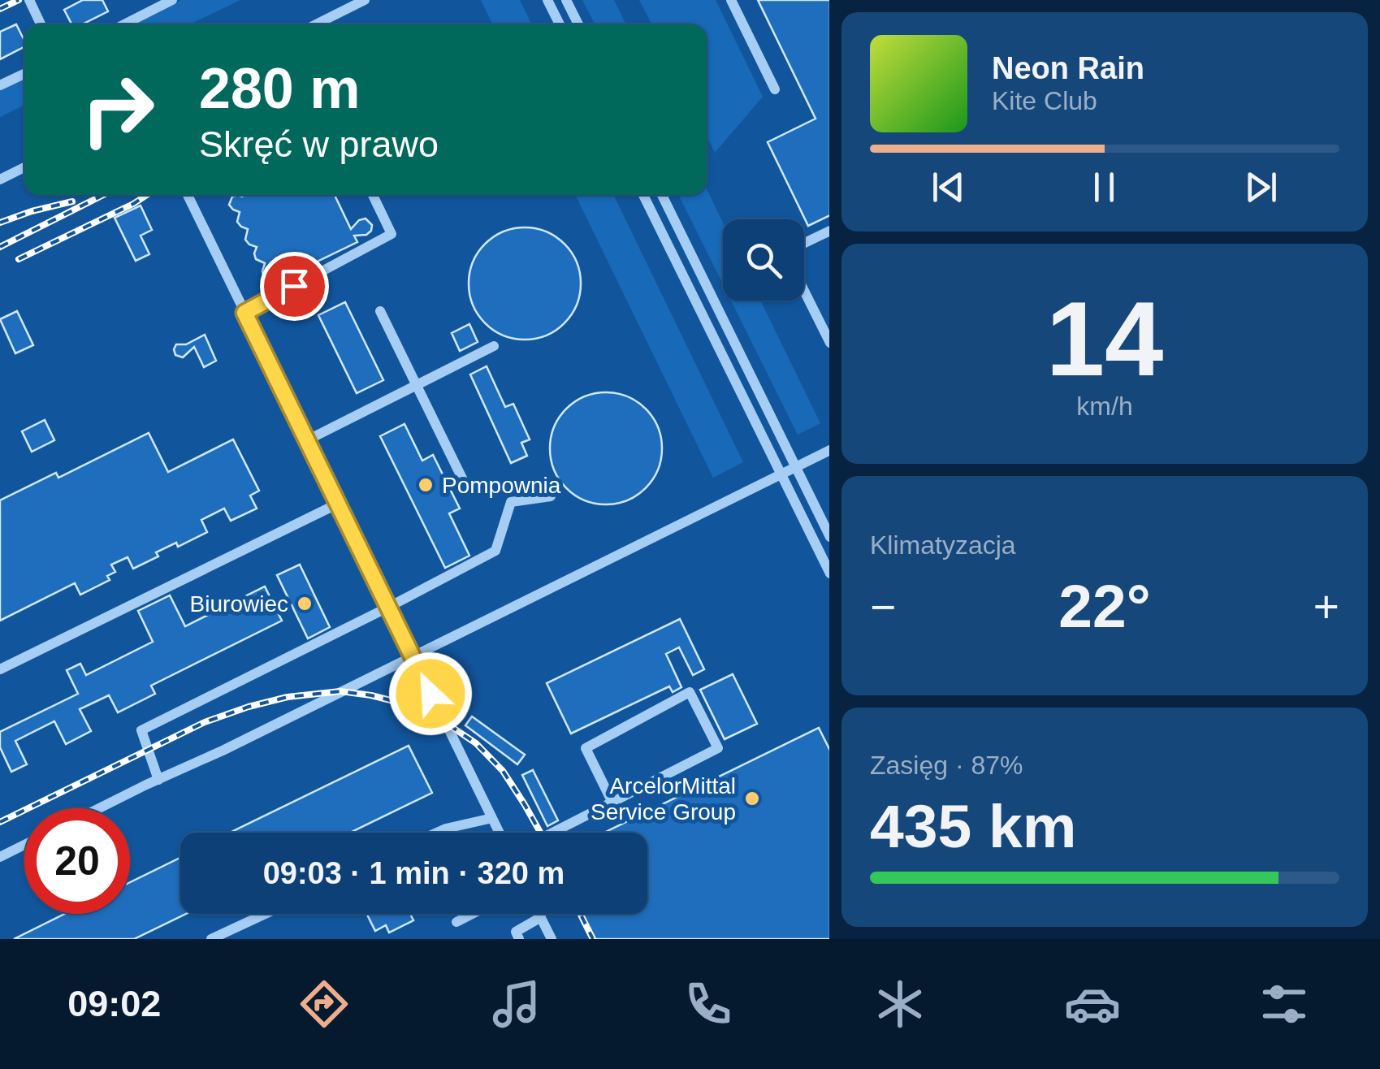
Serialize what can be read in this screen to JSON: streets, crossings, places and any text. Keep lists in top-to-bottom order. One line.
{"places":["Pompownia","Biurowiec","ArcelorMittal Service Group"],"page":{"turn":["280 m","Skręć w prawo"],"song":["Neon Rain","Kite Club"],"tile":[["14","km/h"],"Klimatyzacja",["Zasięg · 87%","435 km"]],"heat":["−","22°","+"],"limit":"20","trip":"09:03 · 1 min · 320 m","tabs":"09:02"}}
